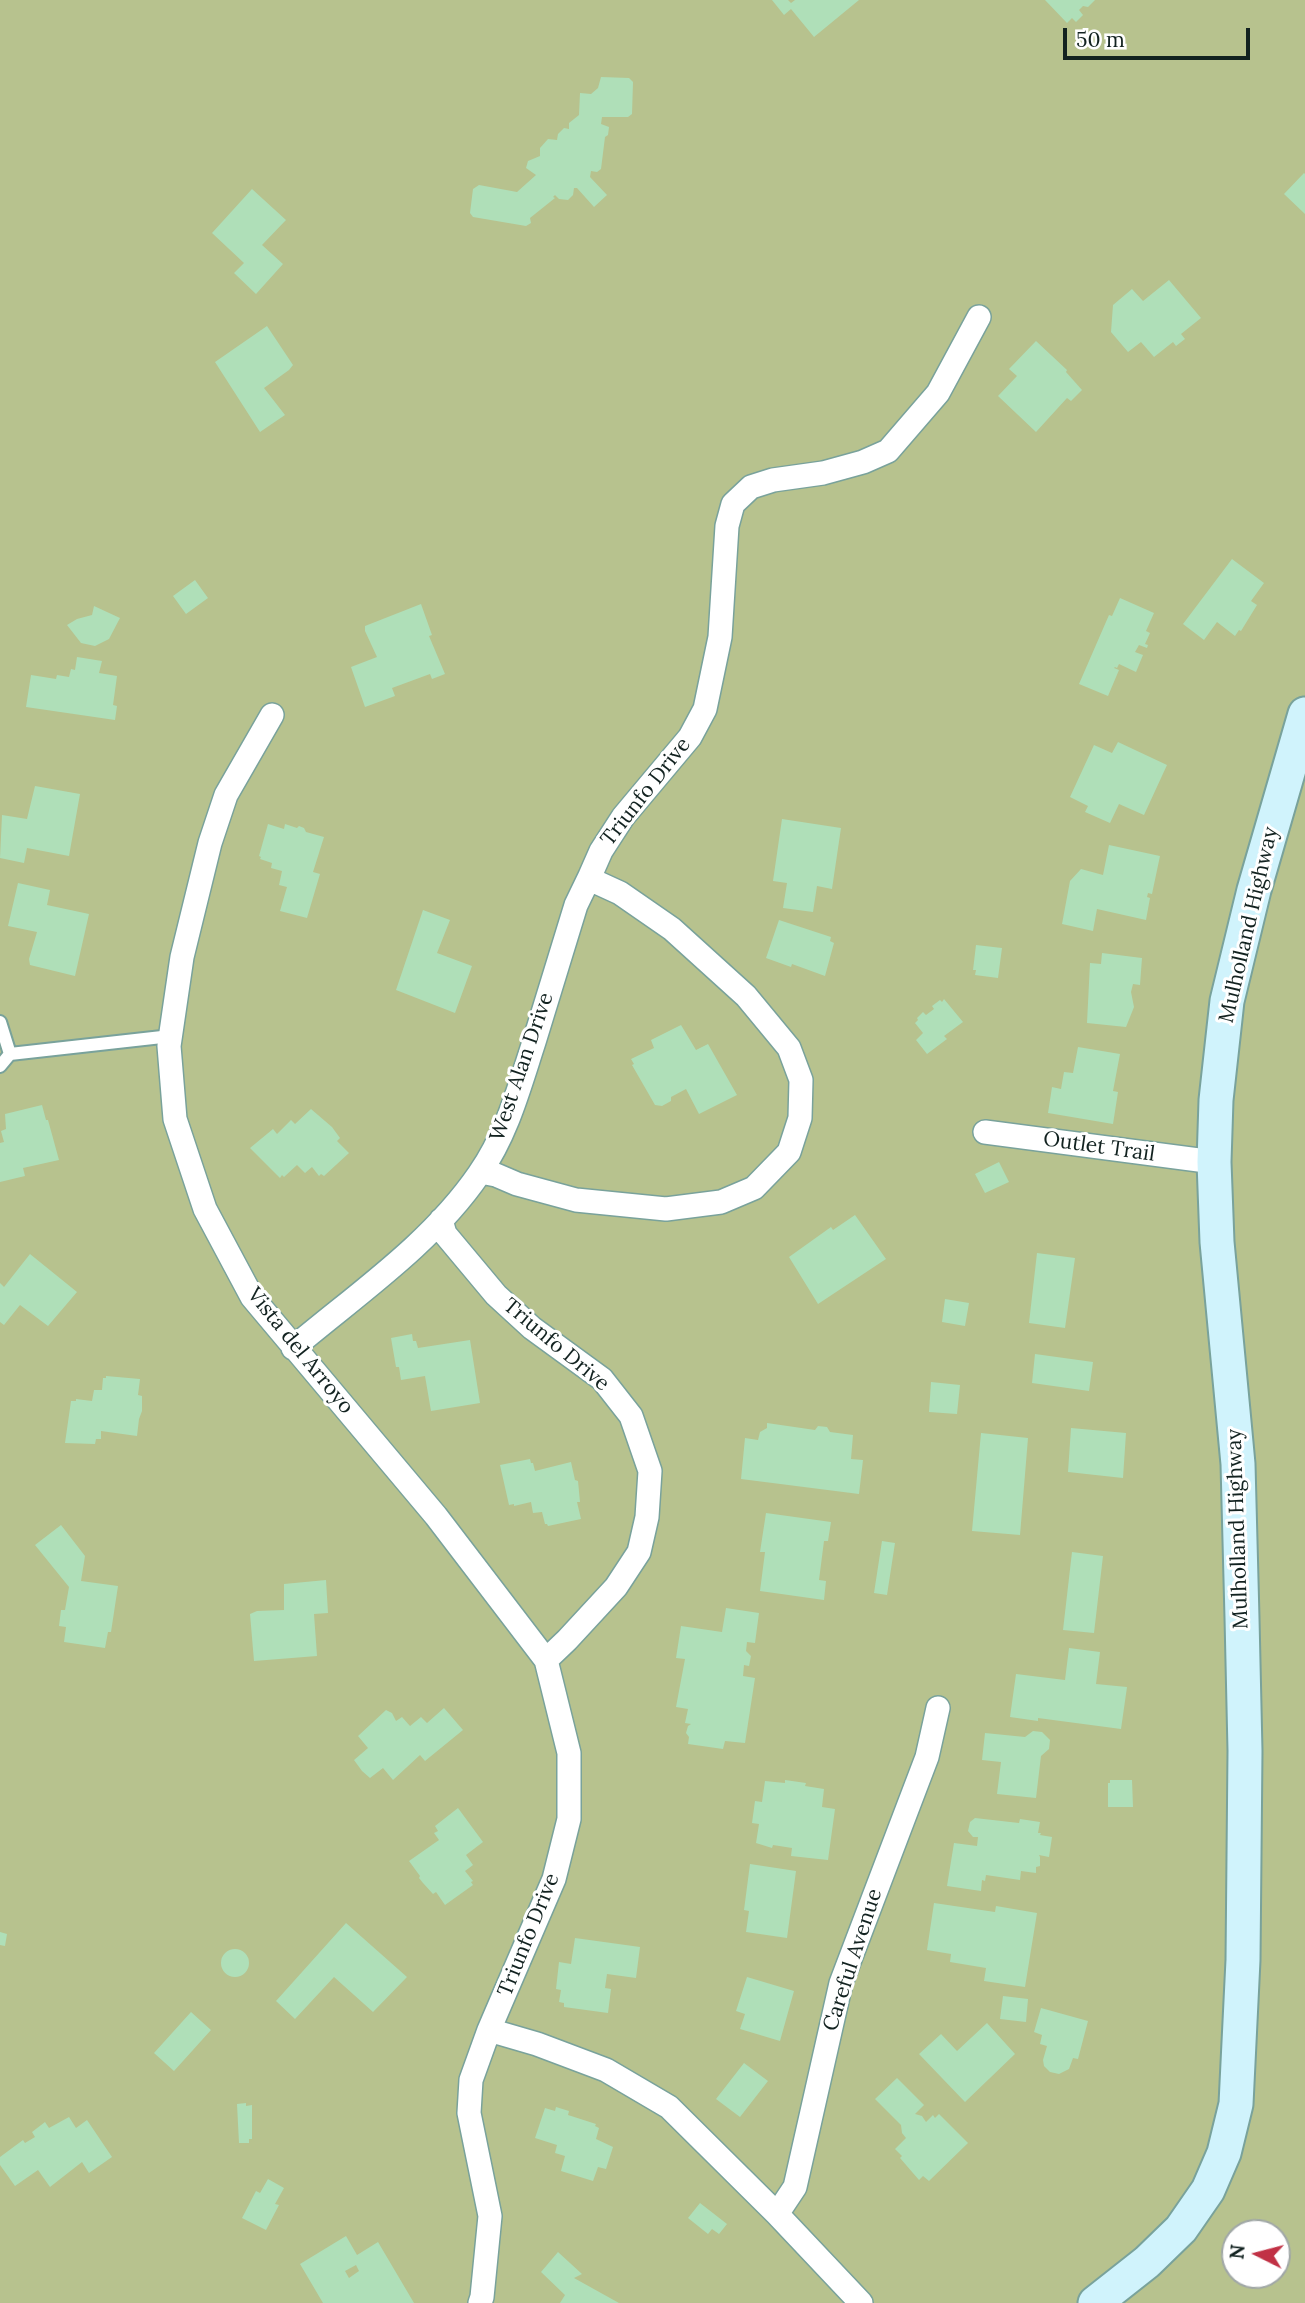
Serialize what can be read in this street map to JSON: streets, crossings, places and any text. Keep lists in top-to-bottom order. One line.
{"streets":{"main road":["Mulholland Highway"],"street":["Triunfo Drive","West Alan Drive","Outlet Trail","Vista del Arroyo","Careful Avenue"]},"crossings":[["Triunfo Drive","West Alan Drive"],["Triunfo Drive","Vista del Arroyo"],["Mulholland Highway","Outlet Trail"],["West Alan Drive","Vista del Arroyo"]],"scale_bar":"50 m","north":"left"}
